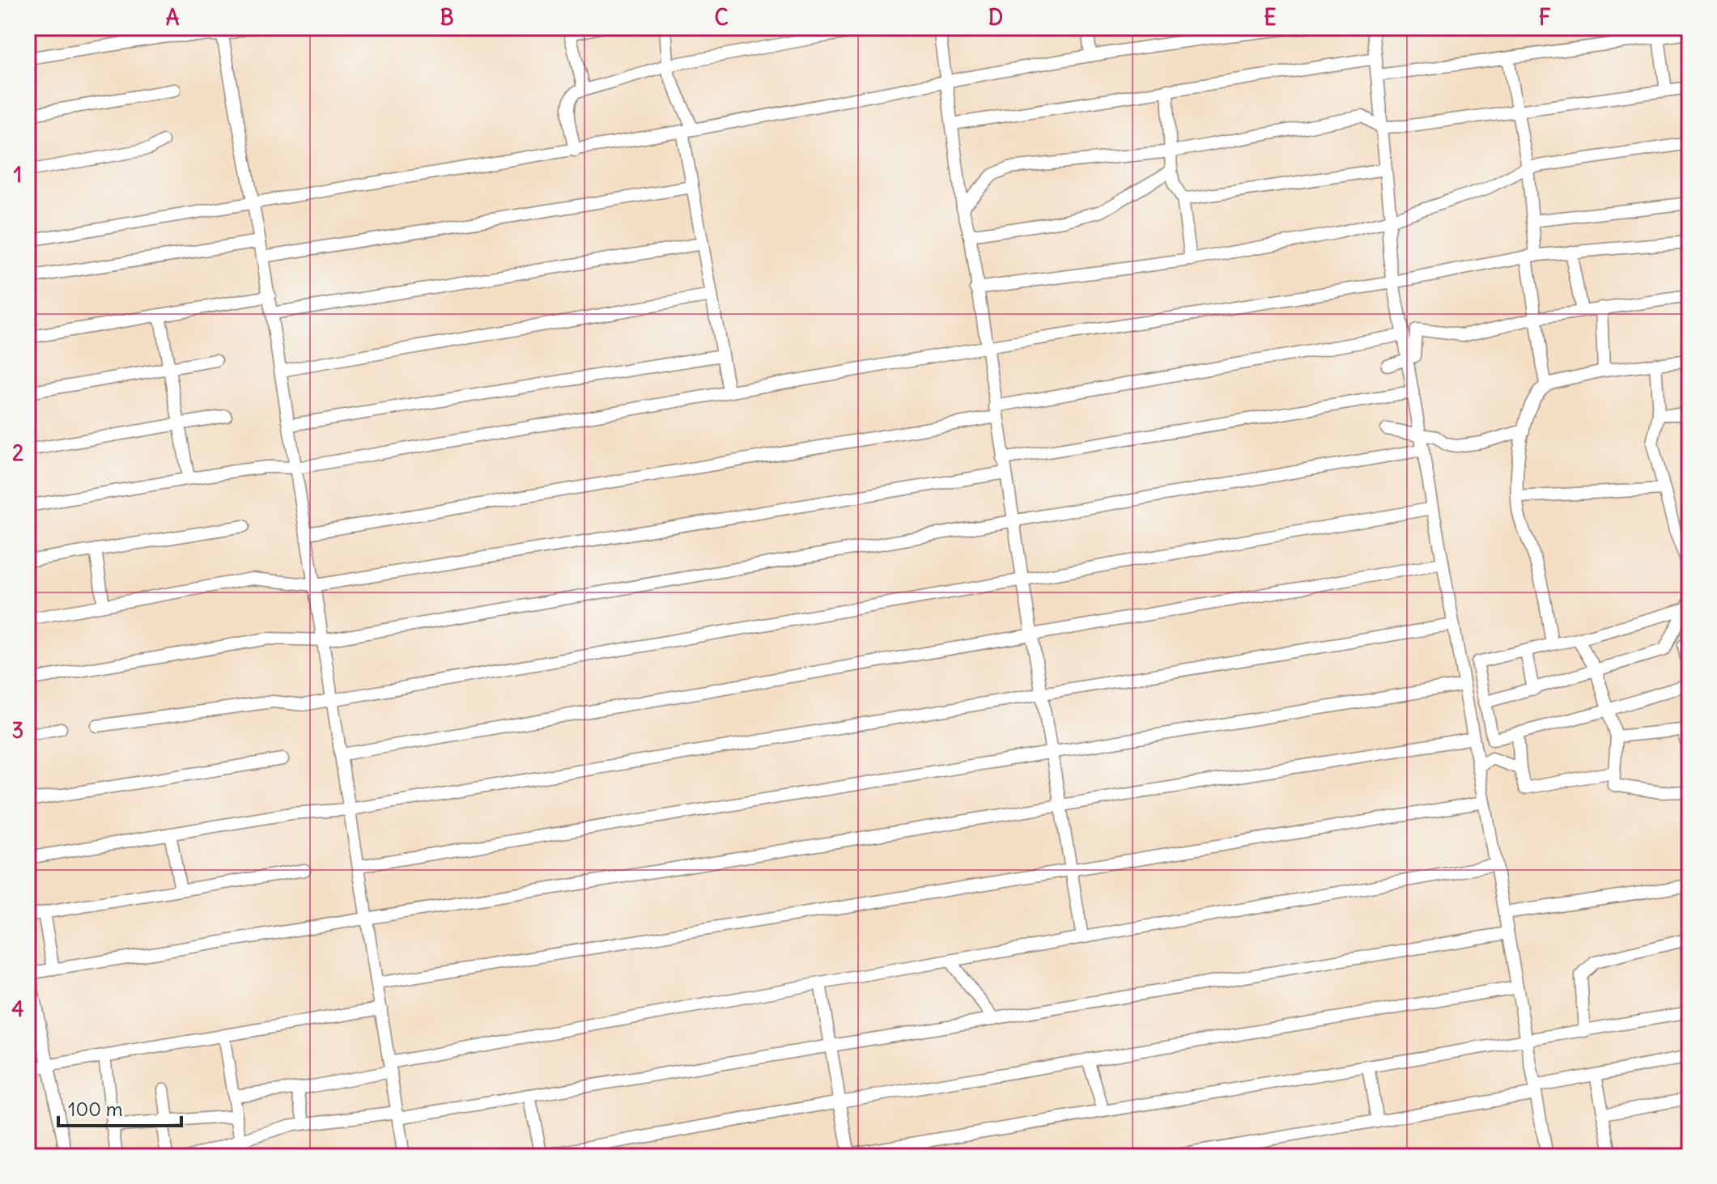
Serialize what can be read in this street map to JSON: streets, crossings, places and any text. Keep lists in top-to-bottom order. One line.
{"scale_bar":"100 m","grid":{"columns":["A","B","C","D","E","F"],"rows":["1","2","3","4"]}}
